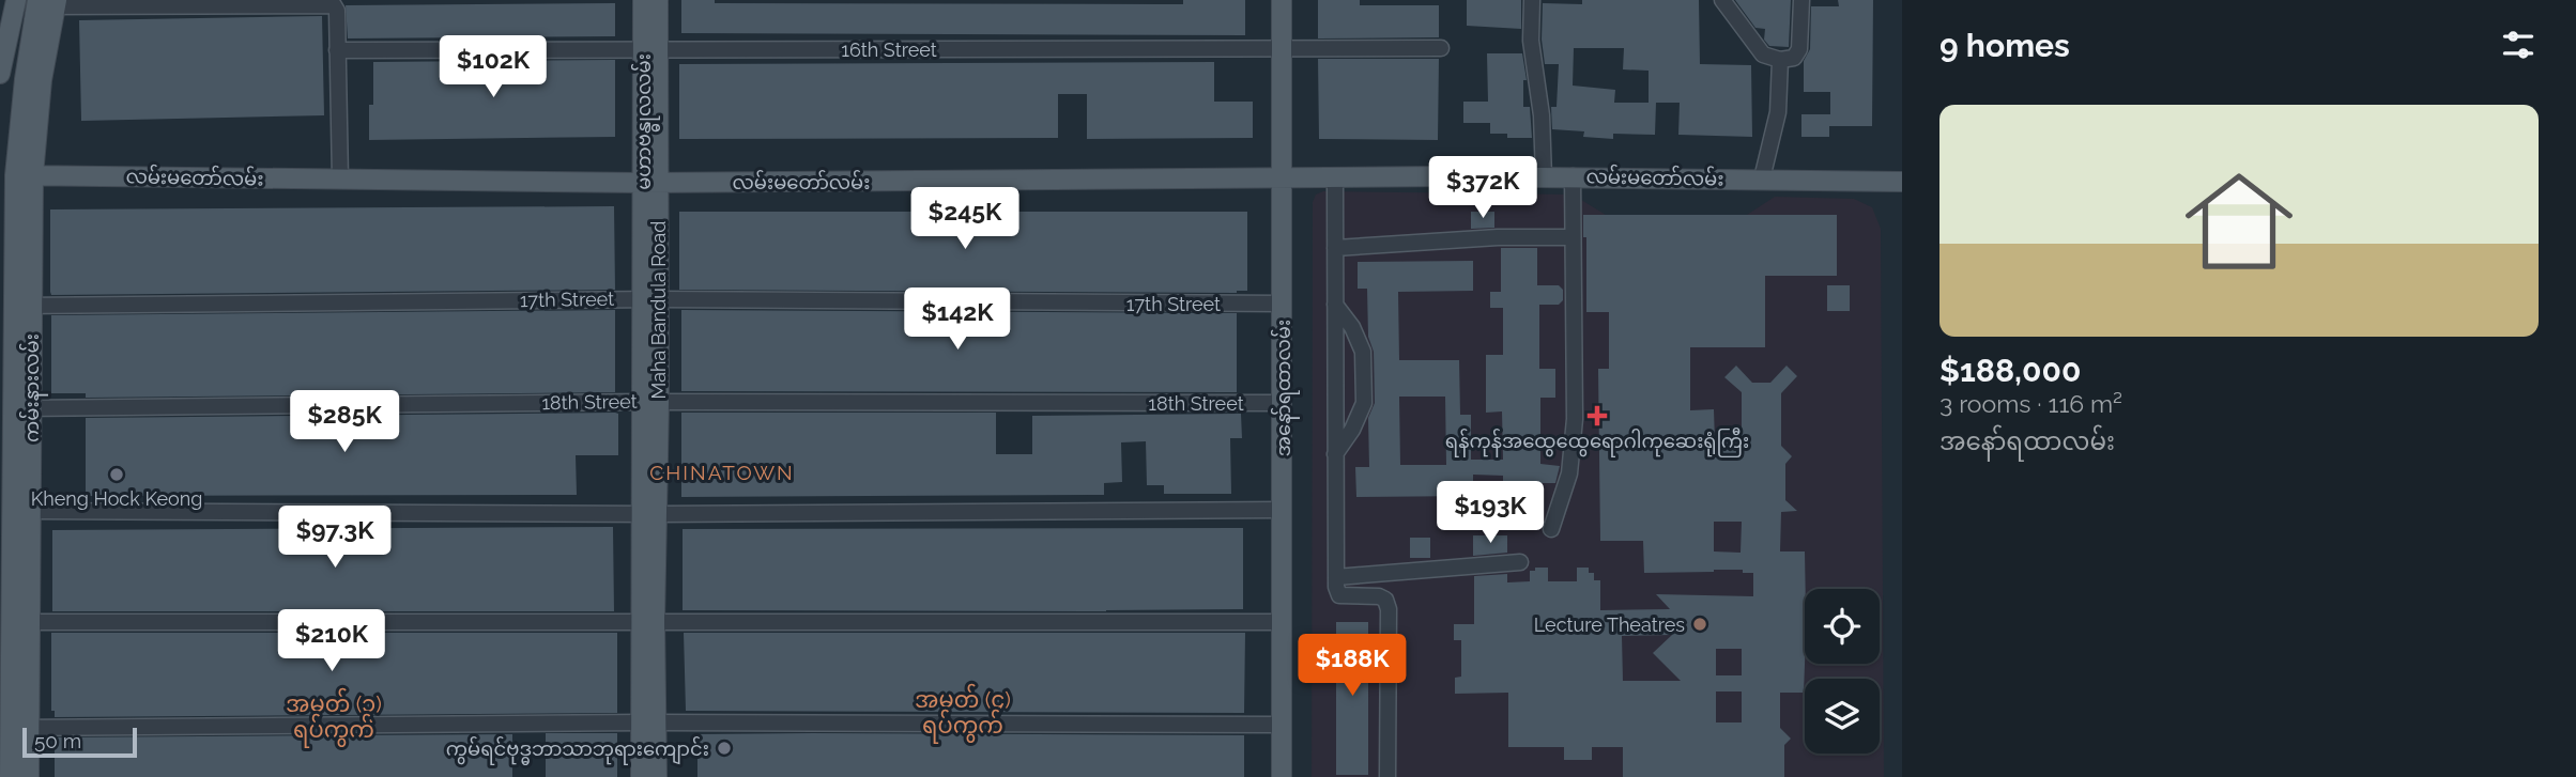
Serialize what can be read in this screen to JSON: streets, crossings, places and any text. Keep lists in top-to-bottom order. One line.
{"streets":{"main road":["မဟာဗန္ဓုလလမ်း","လမ်းမတော်လမ်း","ကမ်းနားလမ်း","အနော်ရထာလမ်း"],"street":["16th Street","17th Street","18th Street"]},"crossings":[["16th Street","မဟာဗန္ဓုလလမ်း"],["16th Street","အနော်ရထာလမ်း"],["မဟာဗန္ဓုလလမ်း","လမ်းမတော်လမ်း"],["မဟာဗန္ဓုလလမ်း","17th Street"],["မဟာဗန္ဓုလလမ်း","18th Street"],["လမ်းမတော်လမ်း","ကမ်းနားလမ်း"],["လမ်းမတော်လမ်း","အနော်ရထာလမ်း"],["17th Street","ကမ်းနားလမ်း"],["17th Street","အနော်ရထာလမ်း"],["ကမ်းနားလမ်း","18th Street"],["အနော်ရထာလမ်း","18th Street"]],"districts":["CHINATOWN","အမှတ် (၄) ရပ်ကွက်","အမှတ် (၃) ရပ်ကွက်"],"places":{"health":["ရန်ကုန်အထွေထွေရောဂါကုဆေးရုံကြီး"],"other":["Kheng Hock Keong","Lecture Theatres","ကွမ်ရင်ဗုဒ္ဓဘာသာဘုရားကျောင်း"]},"scale_bar":"50 m","page":{"heading":"9 homes","price":["$102K","$372K","$245K","$142K","$285K","$193K","$97.3K","$210K","$188K"],"list":[{"name":"$188,000","note":"3 rooms · 116 m² · အနော်ရထာလမ်း"}],"scale":"50 m"}}
